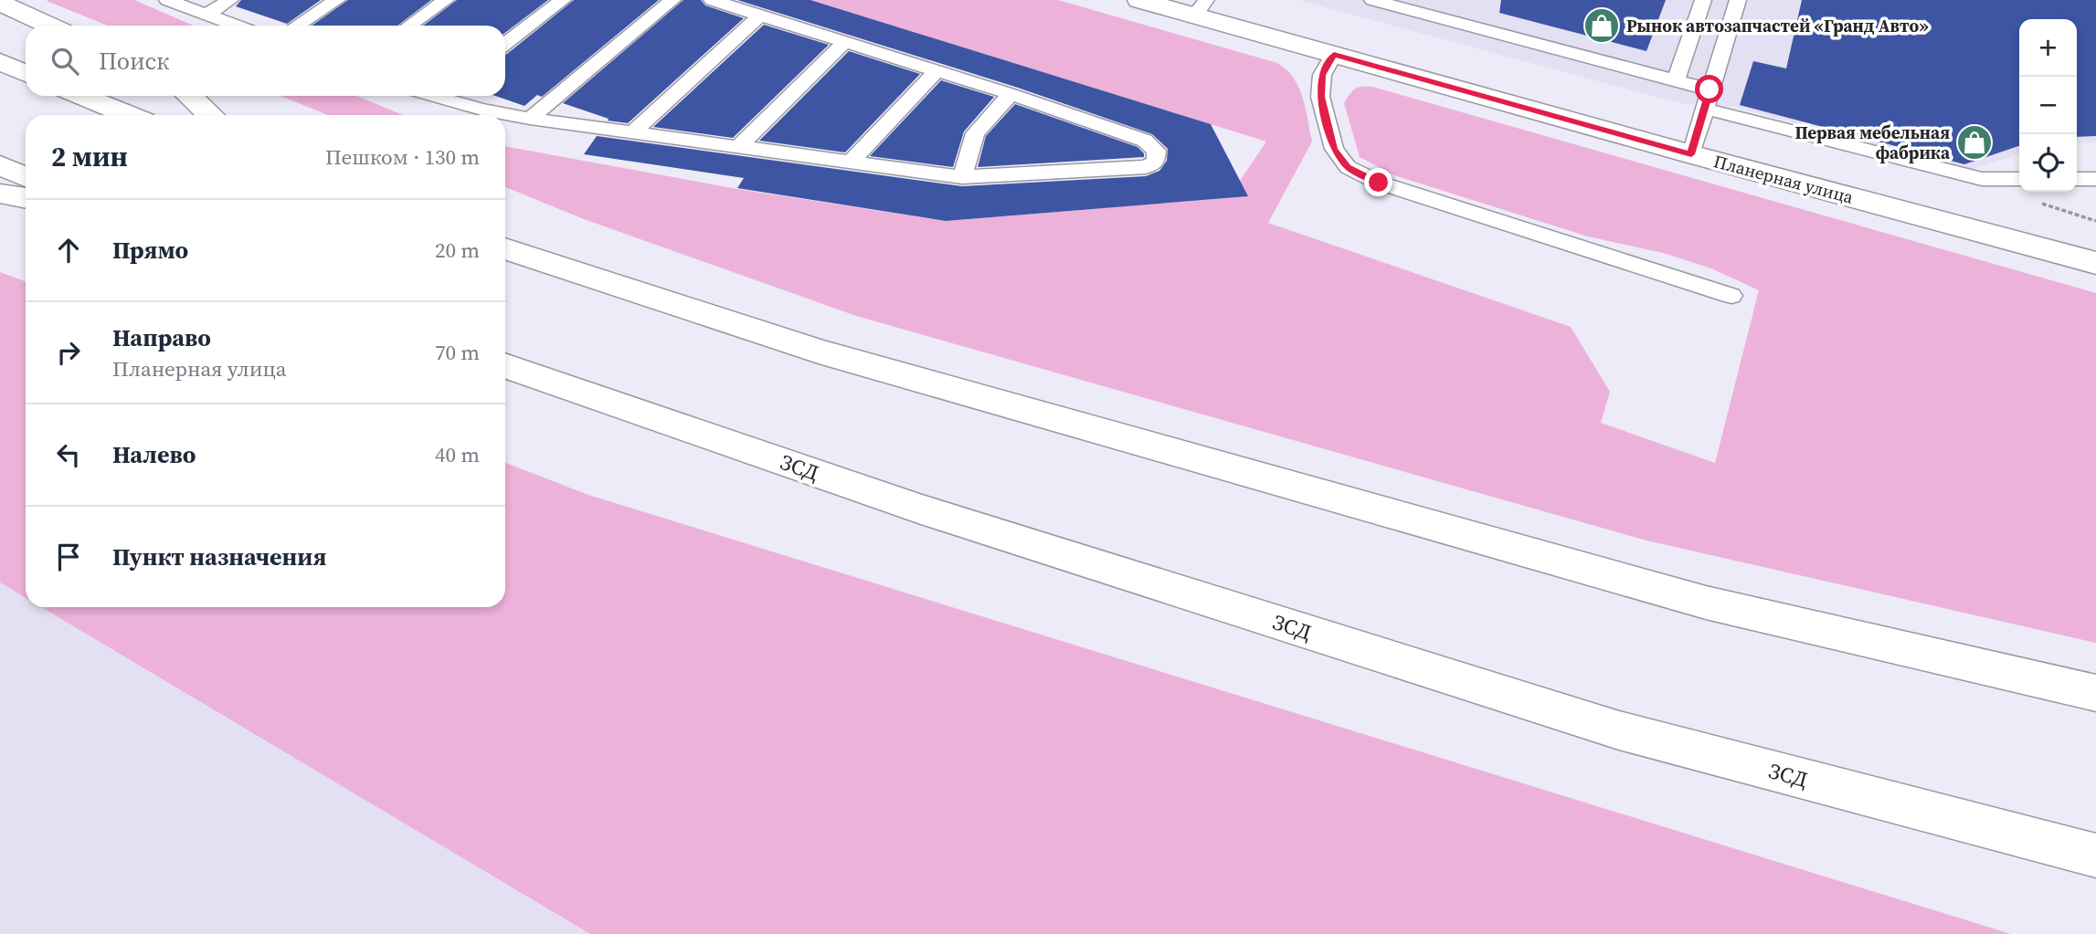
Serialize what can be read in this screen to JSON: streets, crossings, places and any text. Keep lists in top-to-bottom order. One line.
{"streets":{"main road":["Планерная улица","ЗСД"]},"places":{"shop":["Рынок автозапчастей «Гранд Авто»","Первая мебельная фабрика"]},"page":{"map_buttons":["+","−"],"search":"Поиск","heading":["2 мин","Пешком · 130 m"],"list":[["Прямо","20 m"],["Направо","Планерная улица","70 m"],["Налево","40 m"],"Пункт назначения"]}}
